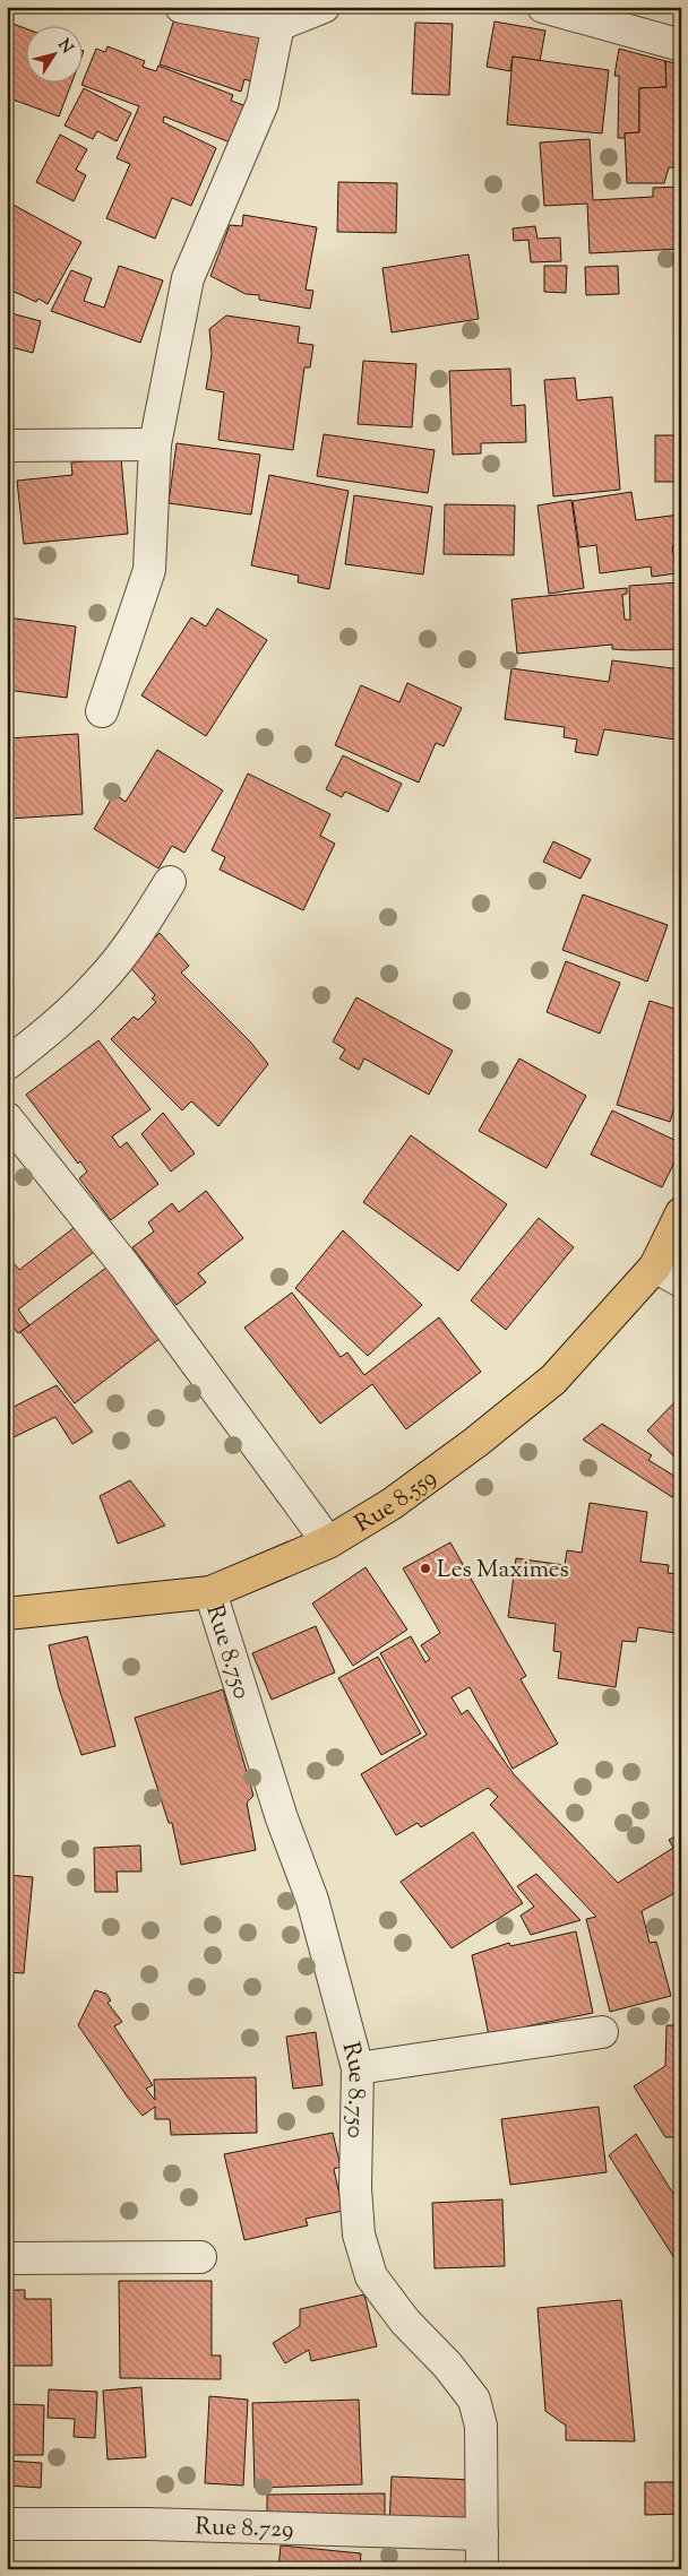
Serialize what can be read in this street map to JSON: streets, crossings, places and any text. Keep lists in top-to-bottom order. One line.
{"streets":{"main road":["Rue 8.559"],"street":["Rue 8.750","Rue 8.729"]},"crossings":[["Rue 8.559","Rue 8.750"],["Rue 8.750","Rue 8.729"]],"places":["Les Maximes"],"north":"top right"}
